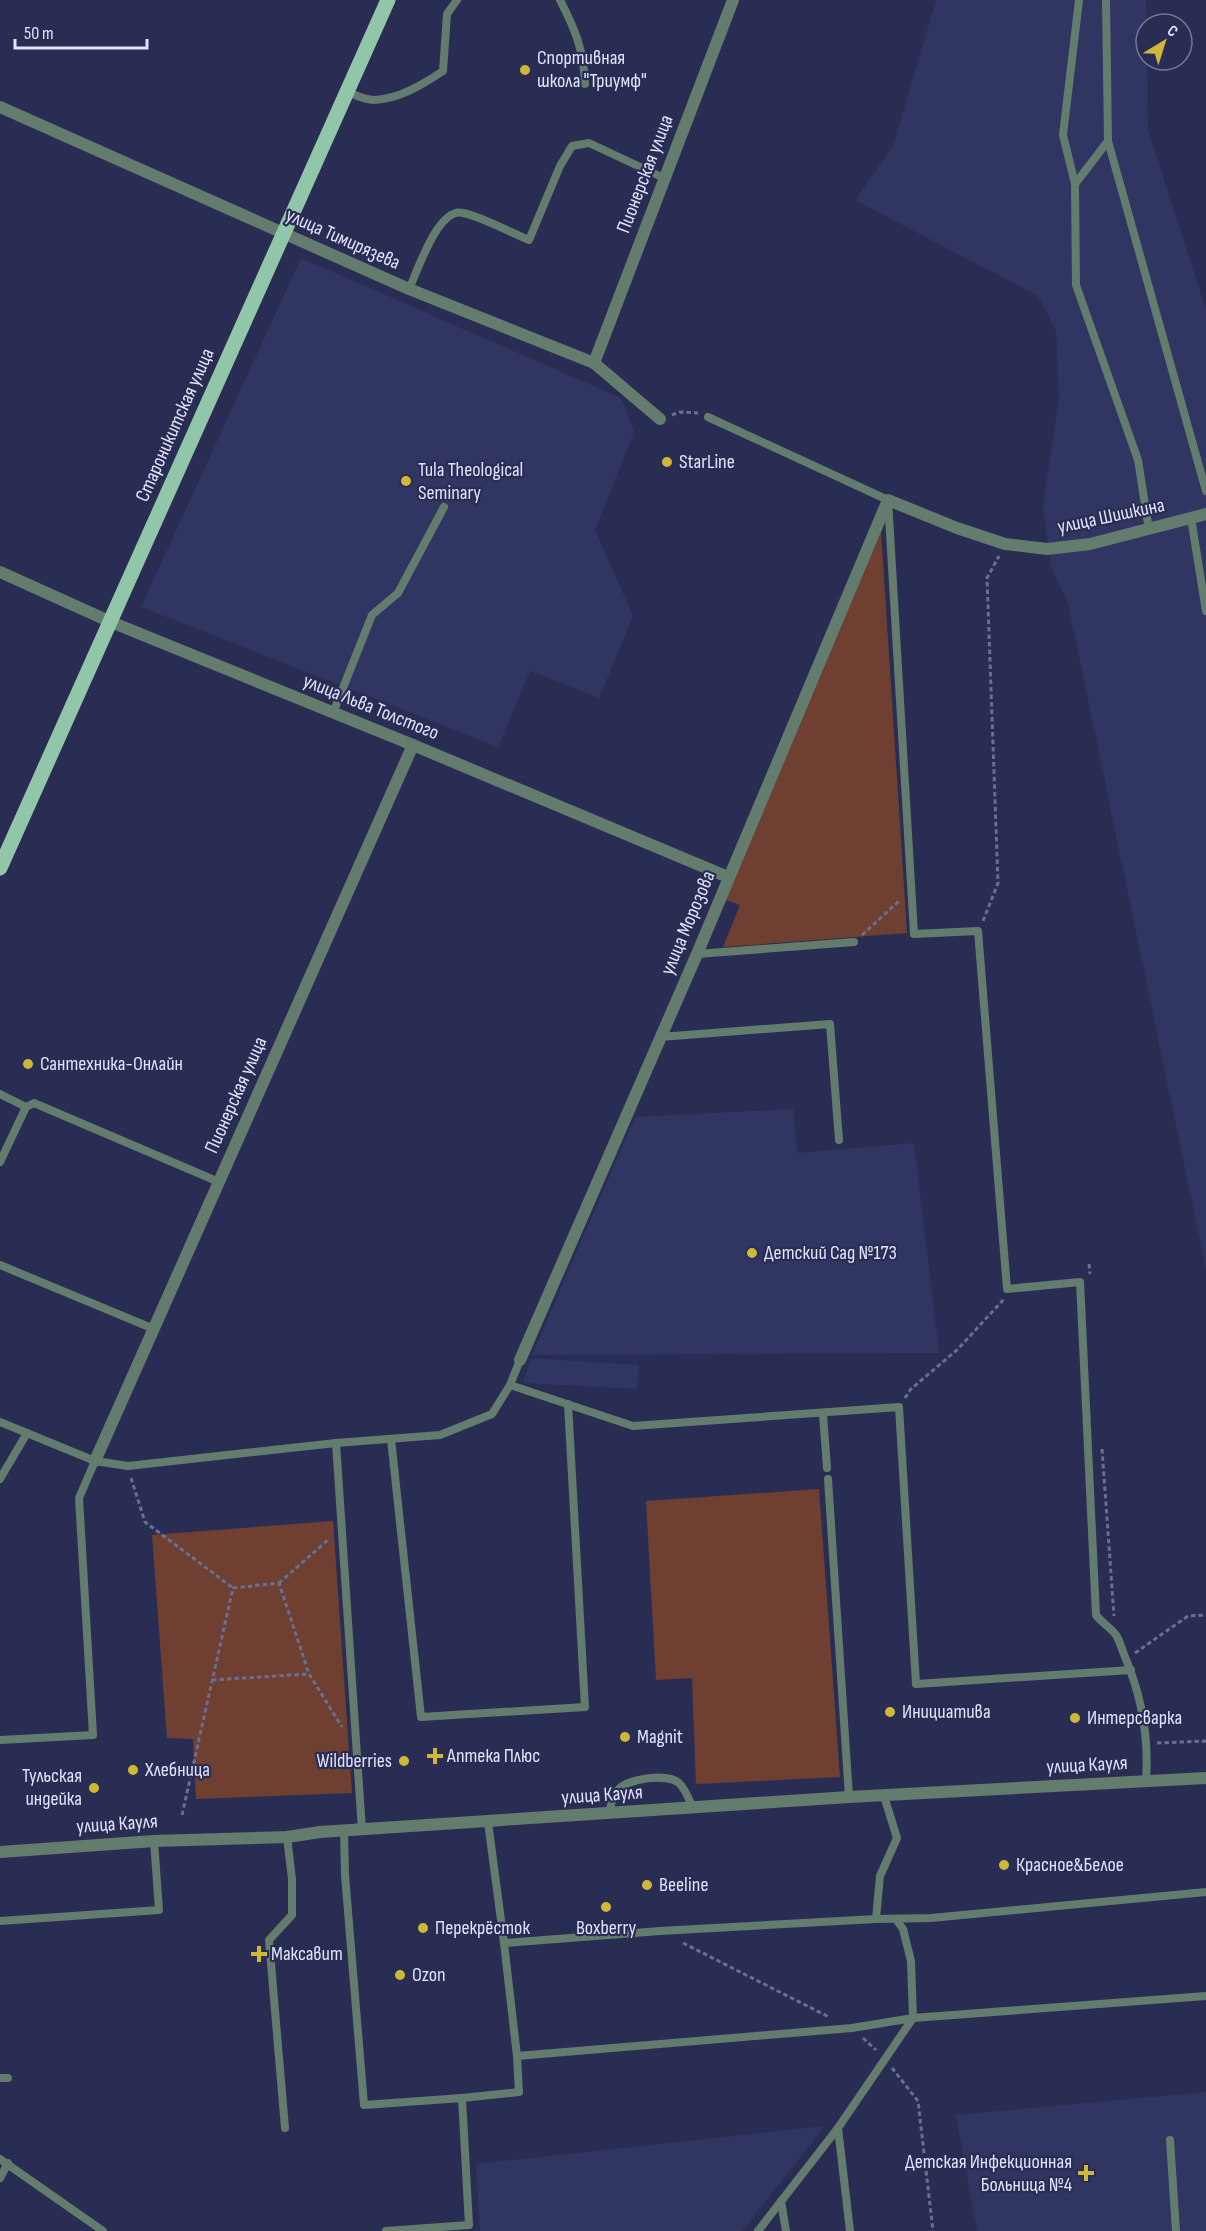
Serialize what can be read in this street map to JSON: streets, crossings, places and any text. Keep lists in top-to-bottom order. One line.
{"streets":{"main road":["Староникитская улица"],"street":["Пионерская улица","улица Тимирязева","улица Шишкина","улица Льва Толстого","улица Морозова","улица Кауля"]},"crossings":[["Пионерская улица","улица Тимирязева"],["Пионерская улица","улица Льва Толстого"],["улица Тимирязева","Староникитская улица"],["Староникитская улица","улица Льва Толстого"],["улица Шишкина","улица Морозова"],["улица Льва Толстого","улица Морозова"]],"places":{"other":["Спортивная школа \"Триумф\"","StarLine","Tula Theological Seminary","Сантехника-Онлайн","Детский Сад №173","Инициатива","Интерсварка","Magnit","Wildberries","Хлебница","Тульская индейка","Красное&Белое","Beeline","Boxberry","Перекрёсток","Ozon"],"health":["Аптека Плюс","Максавит","Детская Инфекционная Больница №4"]},"scale_bar":"50 m","north":"top right"}
